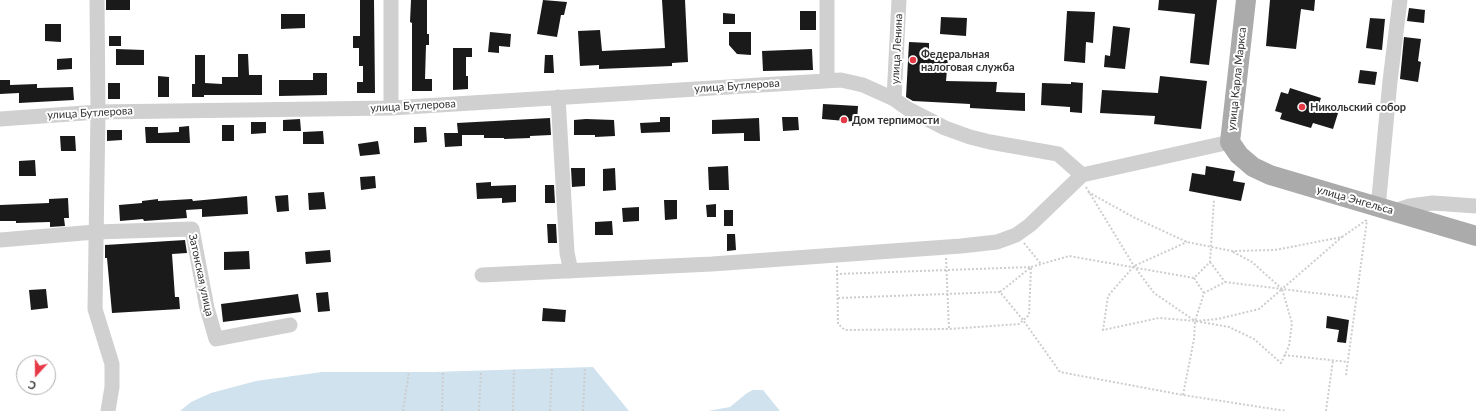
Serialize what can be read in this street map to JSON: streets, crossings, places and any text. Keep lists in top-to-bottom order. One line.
{"streets":{"main road":["улица Карла Маркса","улица Энгельса"],"street":["улица Ленина","улица Бутлерова","Затонская улица"]},"crossings":[["улица Ленина","улица Бутлерова"],["улица Карла Маркса","улица Энгельса"]],"places":["Федеральная налоговая служба","Никольский собор","Дом терпимости"],"north":"bottom"}
